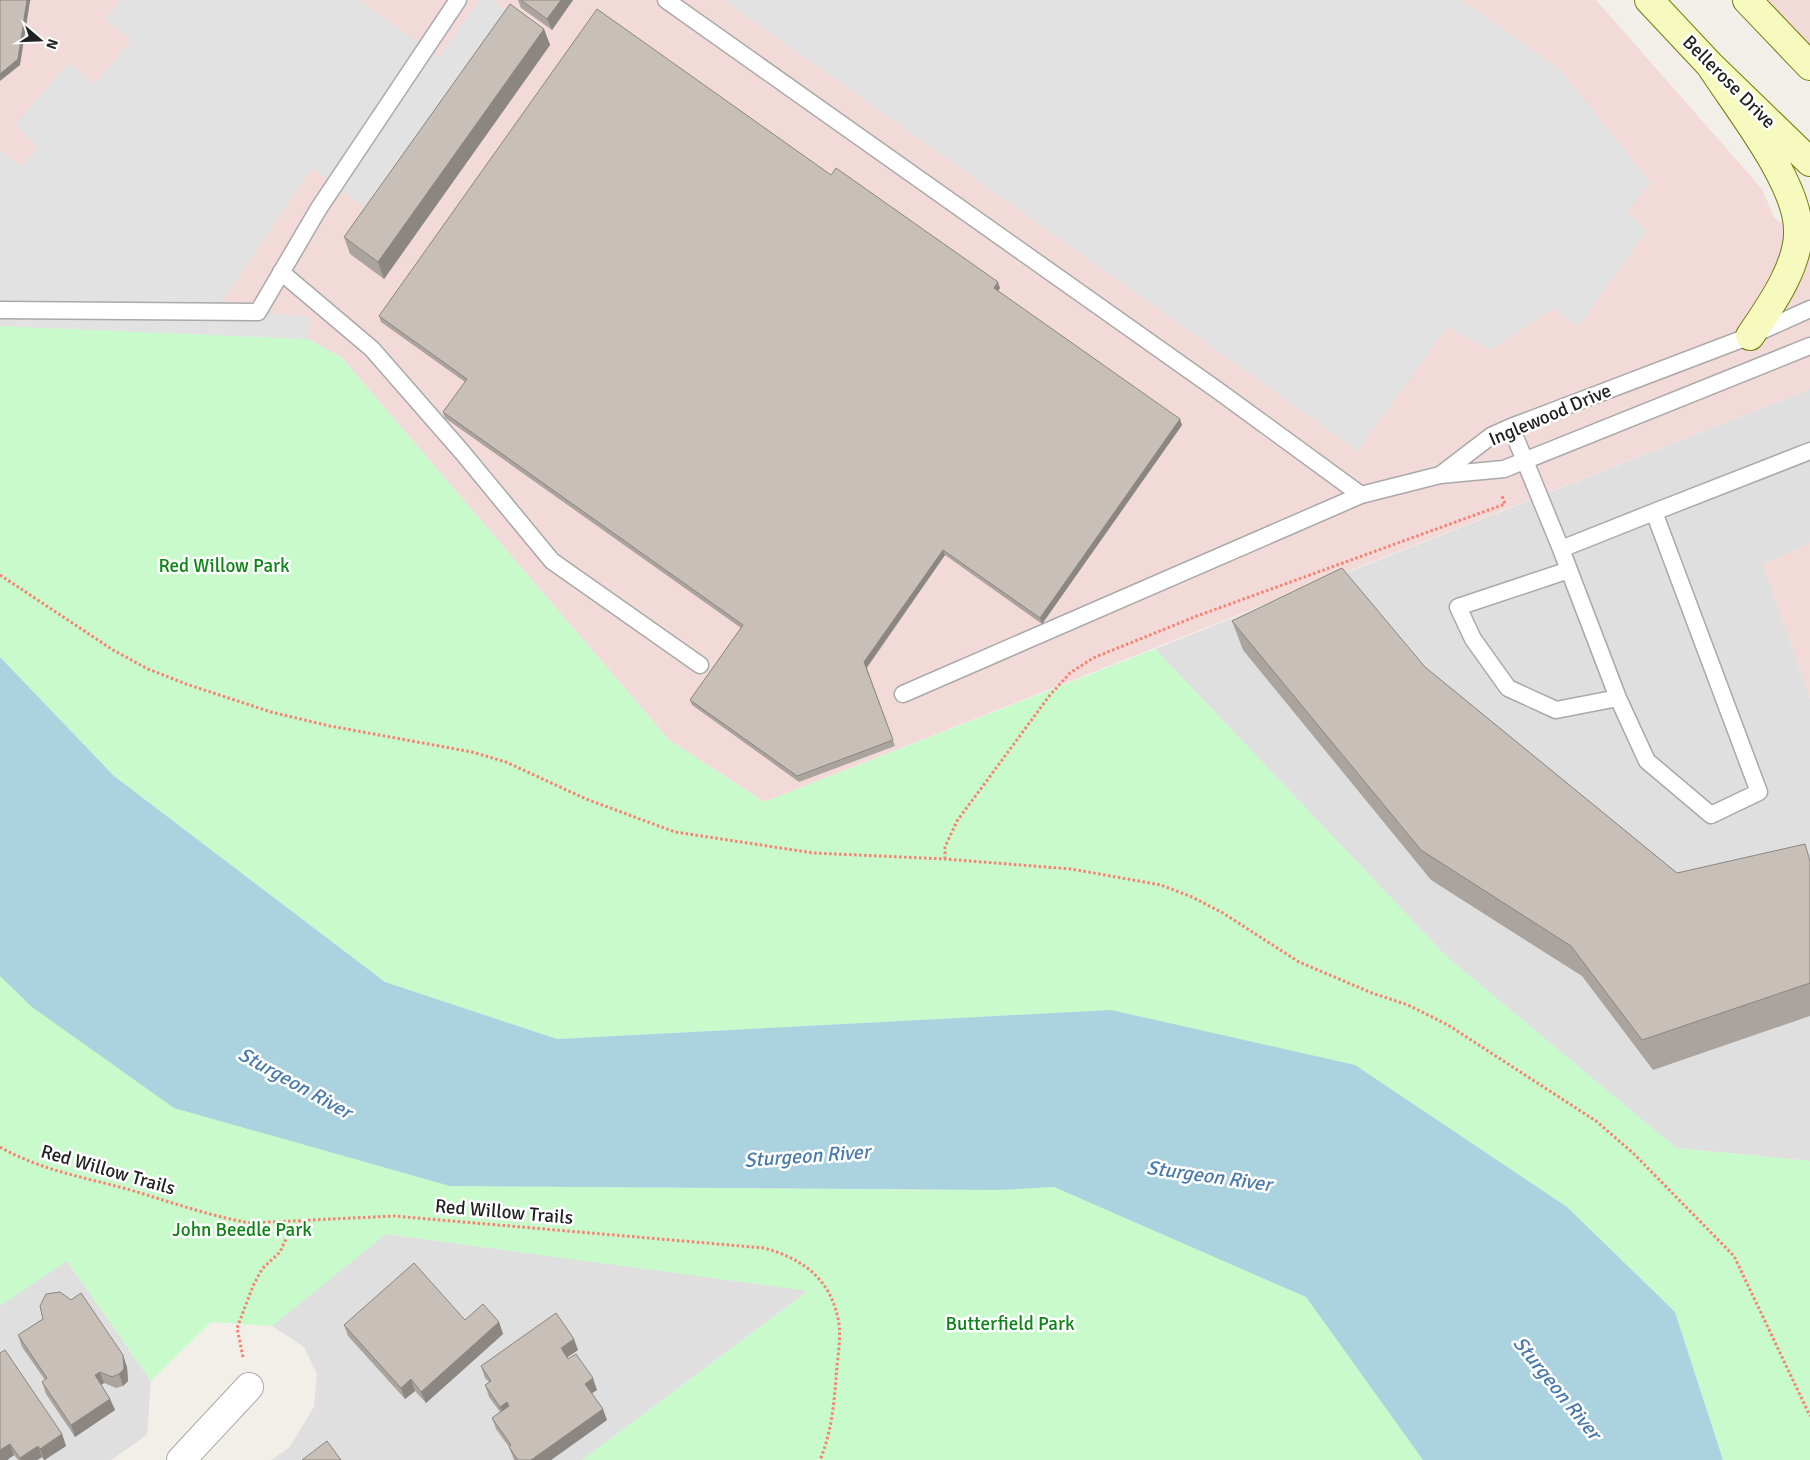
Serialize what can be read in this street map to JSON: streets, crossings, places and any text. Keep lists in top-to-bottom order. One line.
{"streets":{"main road":["Bellerose Drive"],"lane":["Inglewood Drive"],"path":["Red Willow Trails"]},"water":["Sturgeon River"],"parks":["Red Willow Park","John Beedle Park","Butterfield Park"],"north":"right"}
